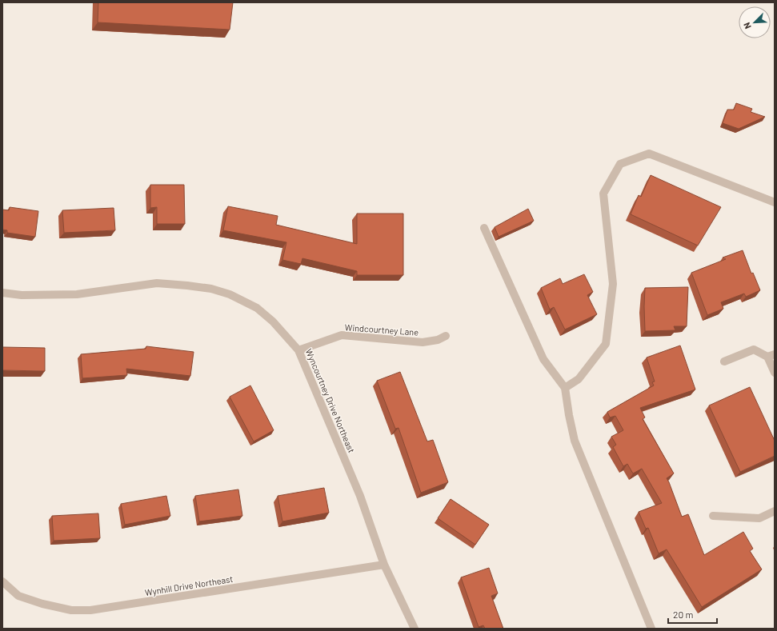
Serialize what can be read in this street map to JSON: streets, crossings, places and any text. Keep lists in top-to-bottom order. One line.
{"streets":{"street":["Windcourtney Lane","Wyncourtney Drive Northeast","Wynhill Drive Northeast"]},"crossings":[["Windcourtney Lane","Wyncourtney Drive Northeast"],["Wyncourtney Drive Northeast","Wynhill Drive Northeast"]],"scale_bar":"20 m","north":"bottom left"}
